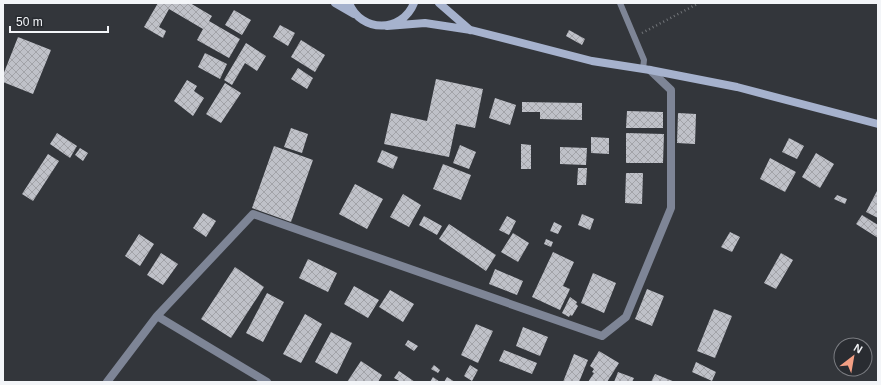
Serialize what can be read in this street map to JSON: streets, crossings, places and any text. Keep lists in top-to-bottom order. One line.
{"scale_bar":"50 m","north":"top right"}
